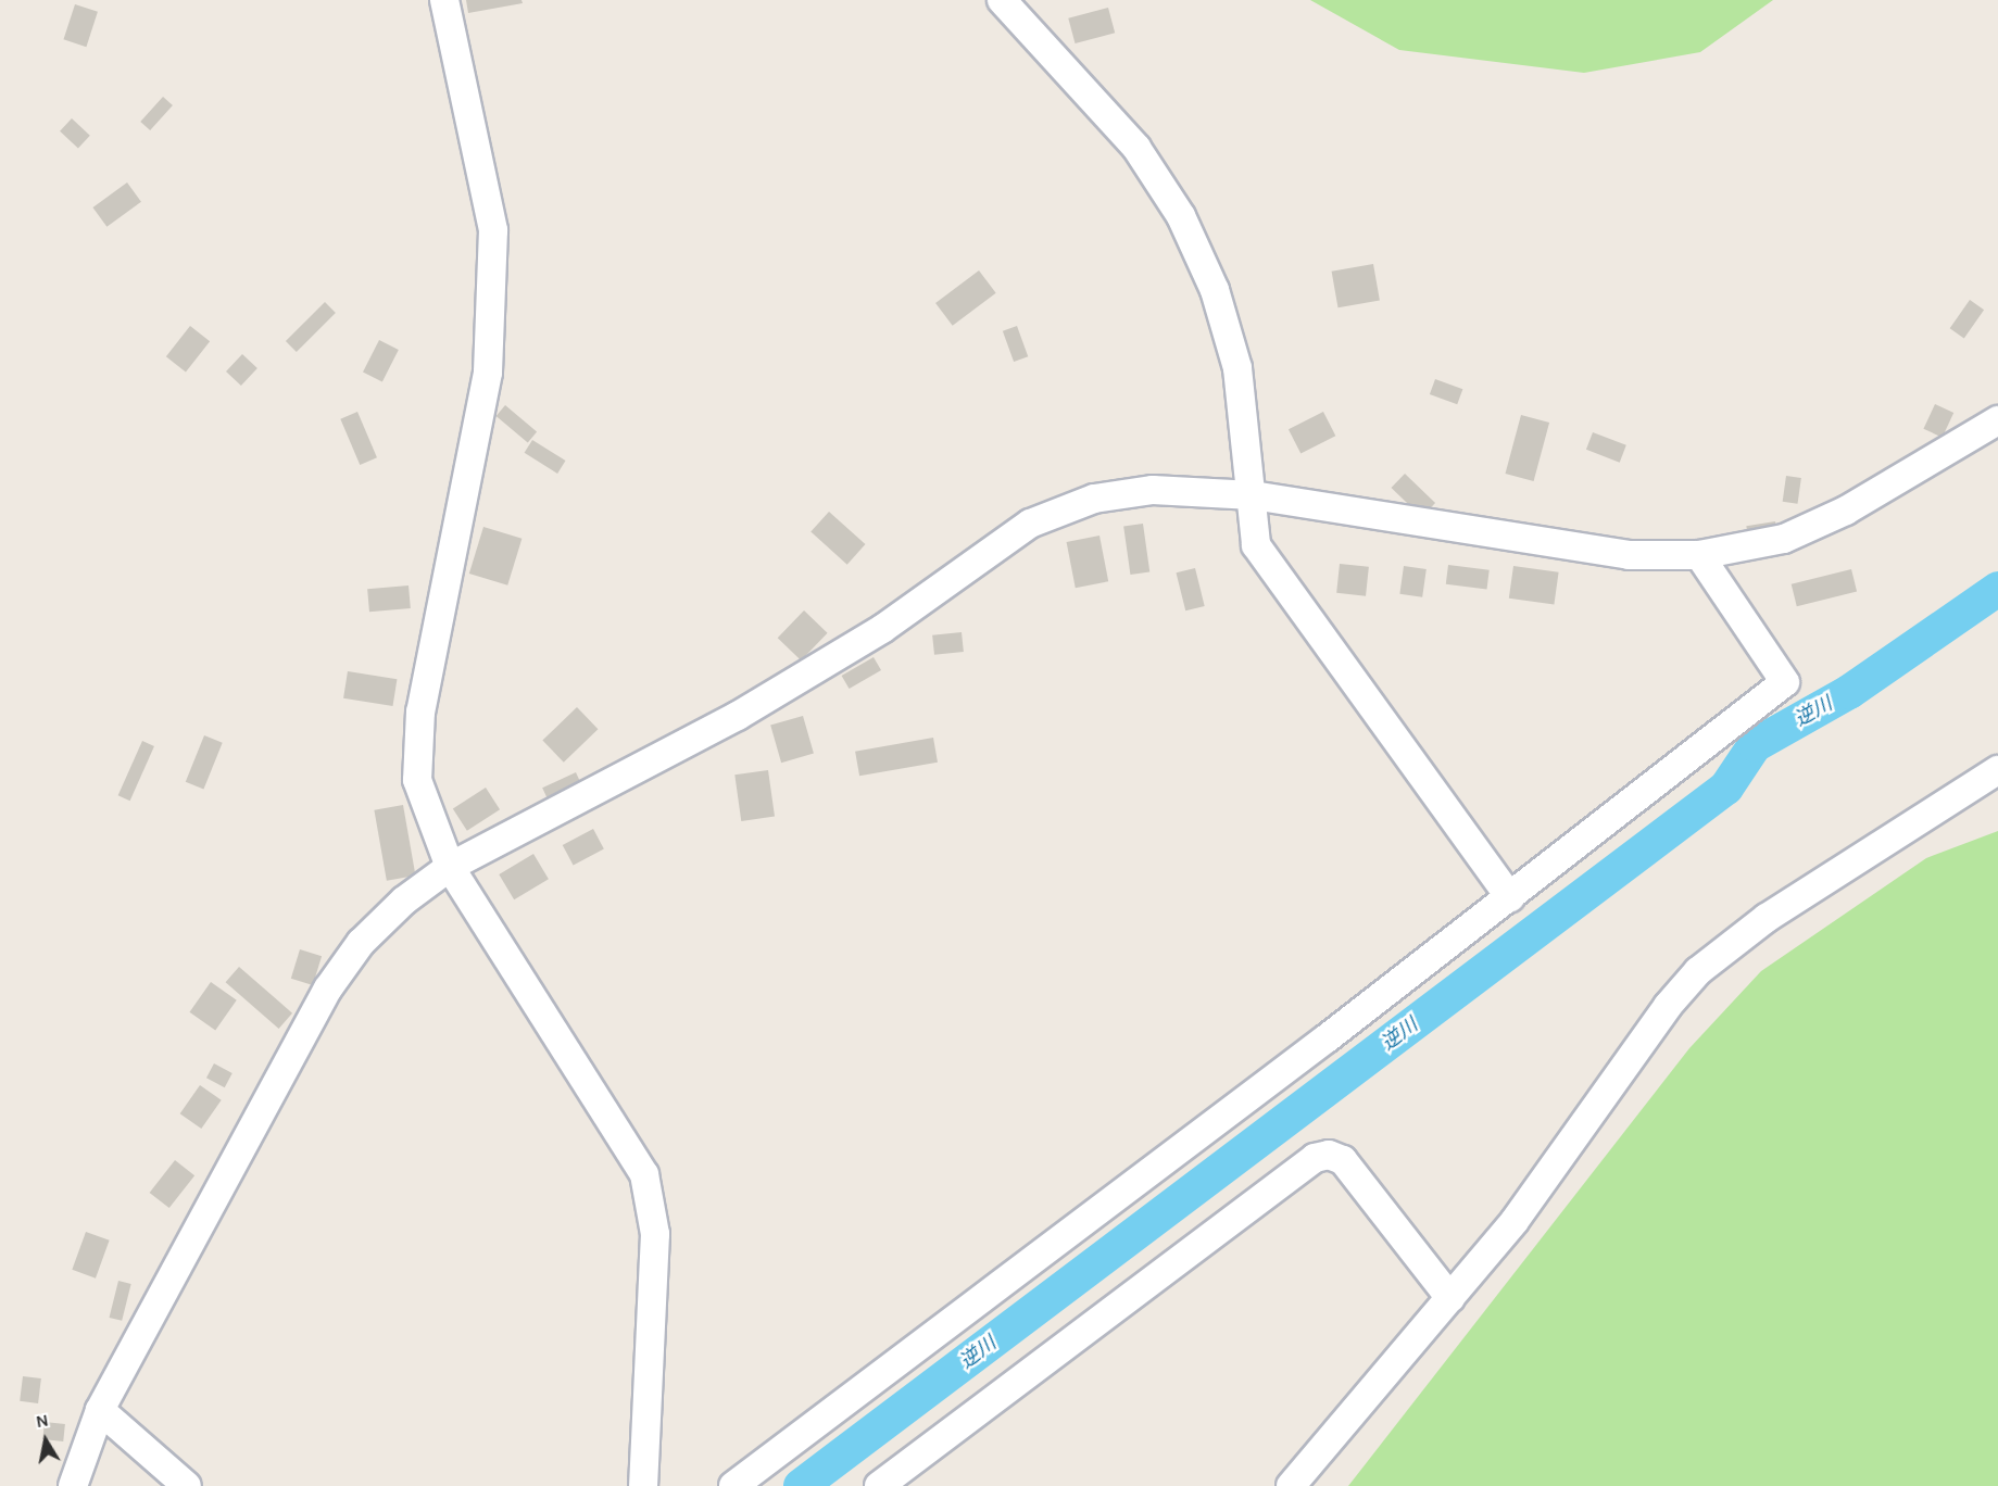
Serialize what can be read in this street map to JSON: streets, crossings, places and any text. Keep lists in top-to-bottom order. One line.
{"water":["逆川"],"north":"top"}
